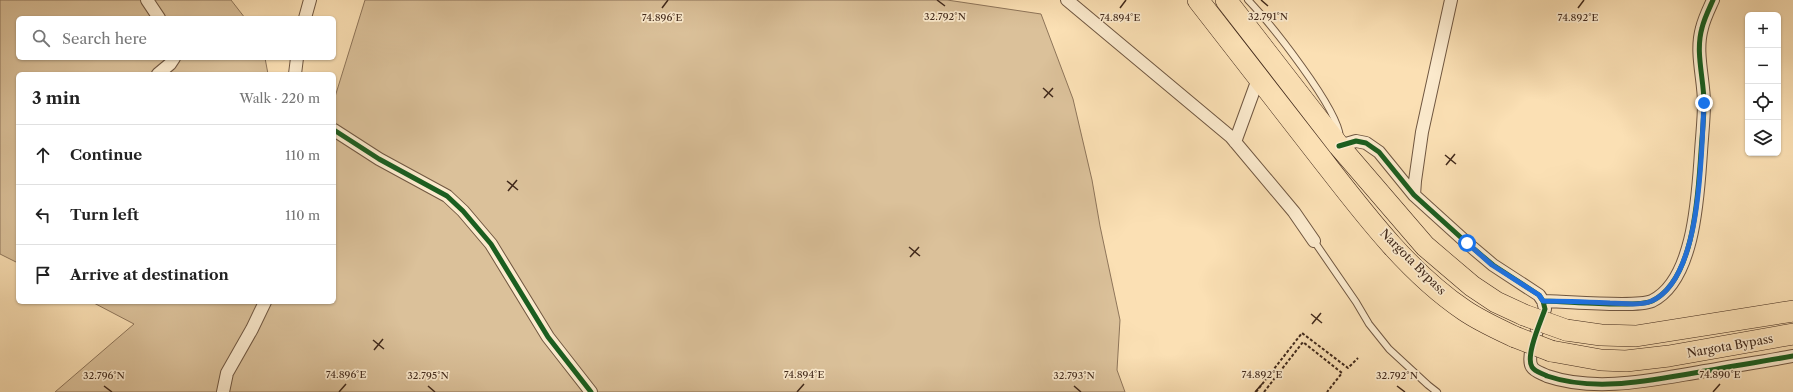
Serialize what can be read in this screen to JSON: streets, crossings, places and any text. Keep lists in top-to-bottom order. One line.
{"streets":{"highway":["Nargota Bypass"]},"page":{"map_buttons":["+","−"],"search":"Search here","heading":["3 min","Walk · 220 m"],"list":[["Continue","110 m"],["Turn left","110 m"],"Arrive at destination"]},"coordinates":["32.791°N","32.792°N","74.896°E","74.894°E","74.892°E","74.890°E","32.796°N","32.795°N","32.793°N"]}
